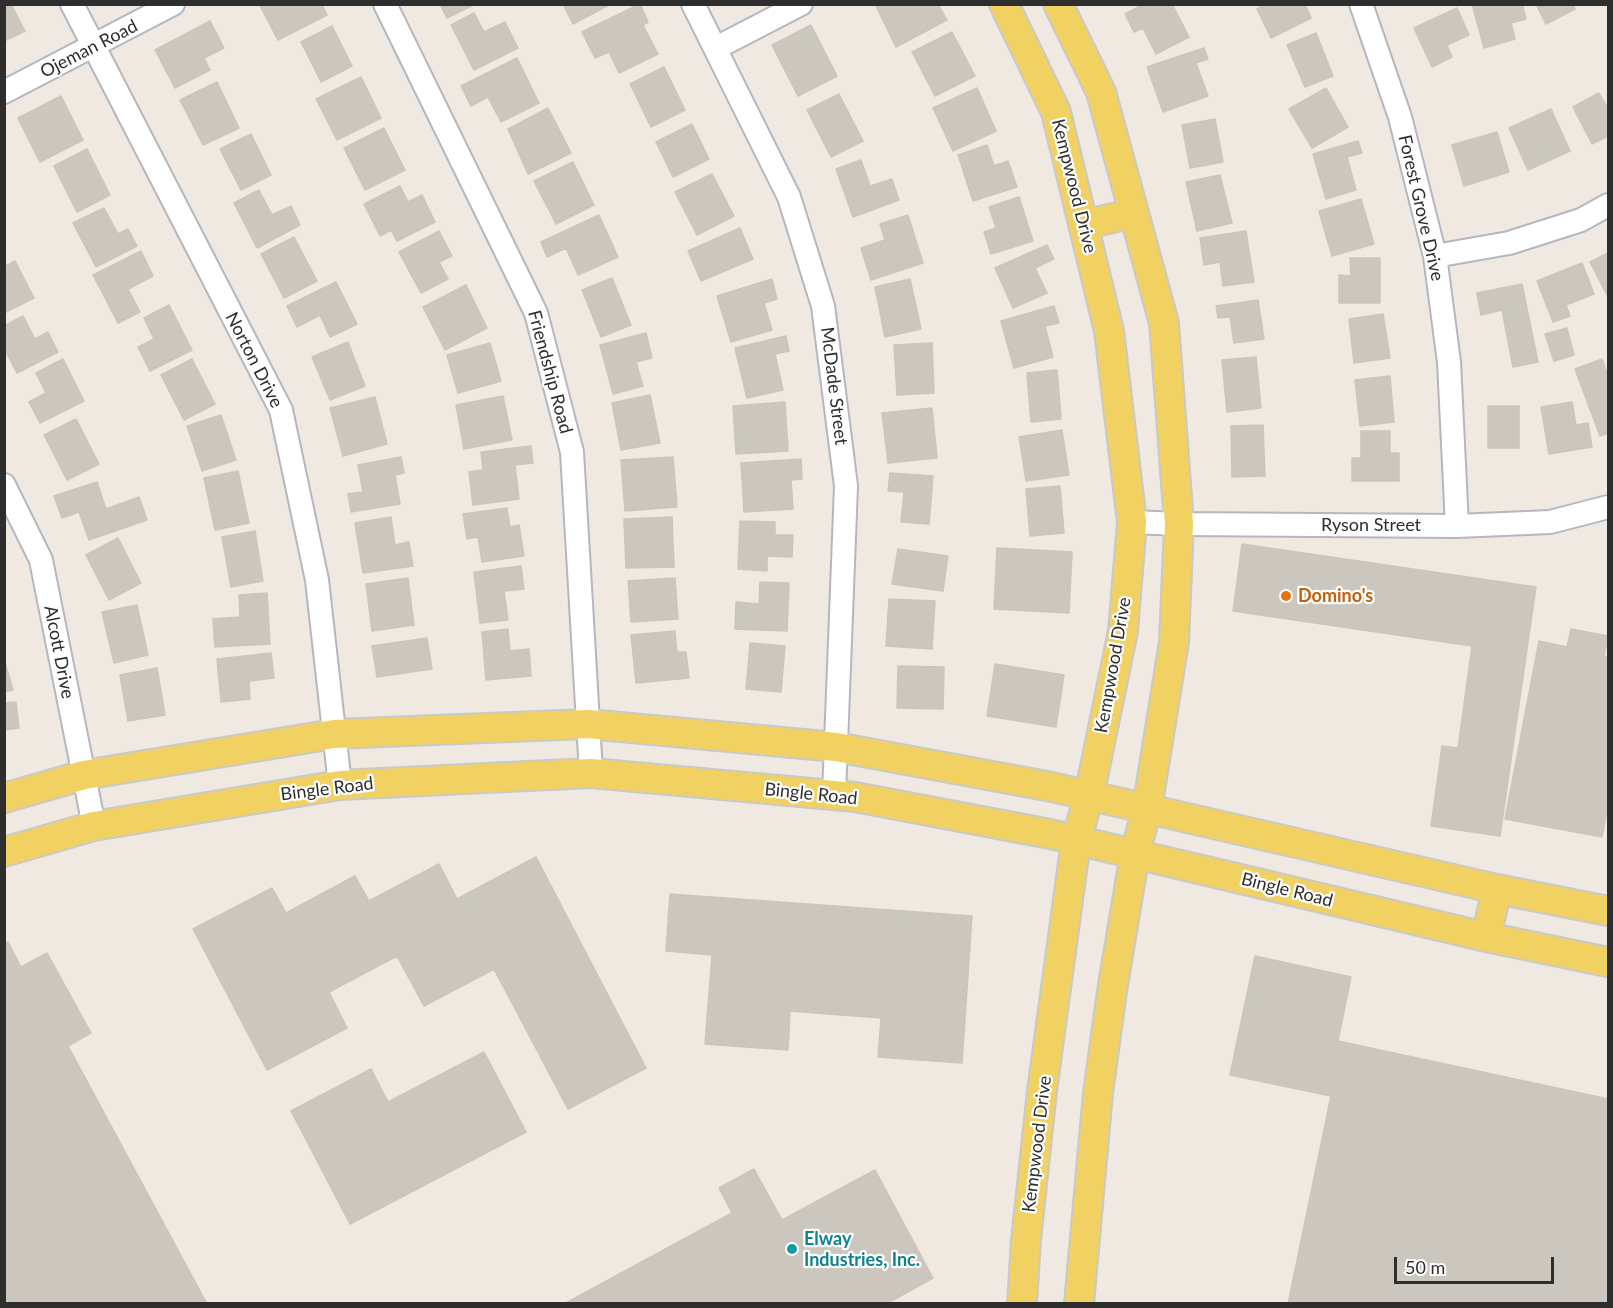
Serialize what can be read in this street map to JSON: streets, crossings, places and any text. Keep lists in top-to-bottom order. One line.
{"streets":{"main road":["Kempwood Drive","Bingle Road"],"street":["Ojeman Road","Forest Grove Drive","Norton Drive","Friendship Road","McDade Street","Ryson Street","Alcott Drive"]},"crossings":[["Ojeman Road","Norton Drive"],["Kempwood Drive","Ryson Street"],["Kempwood Drive","Bingle Road"],["Forest Grove Drive","Ryson Street"],["Norton Drive","Bingle Road"],["Friendship Road","Bingle Road"],["McDade Street","Bingle Road"],["Alcott Drive","Bingle Road"]],"places":["Domino's","Elway Industries, Inc."],"scale_bar":"50 m"}
